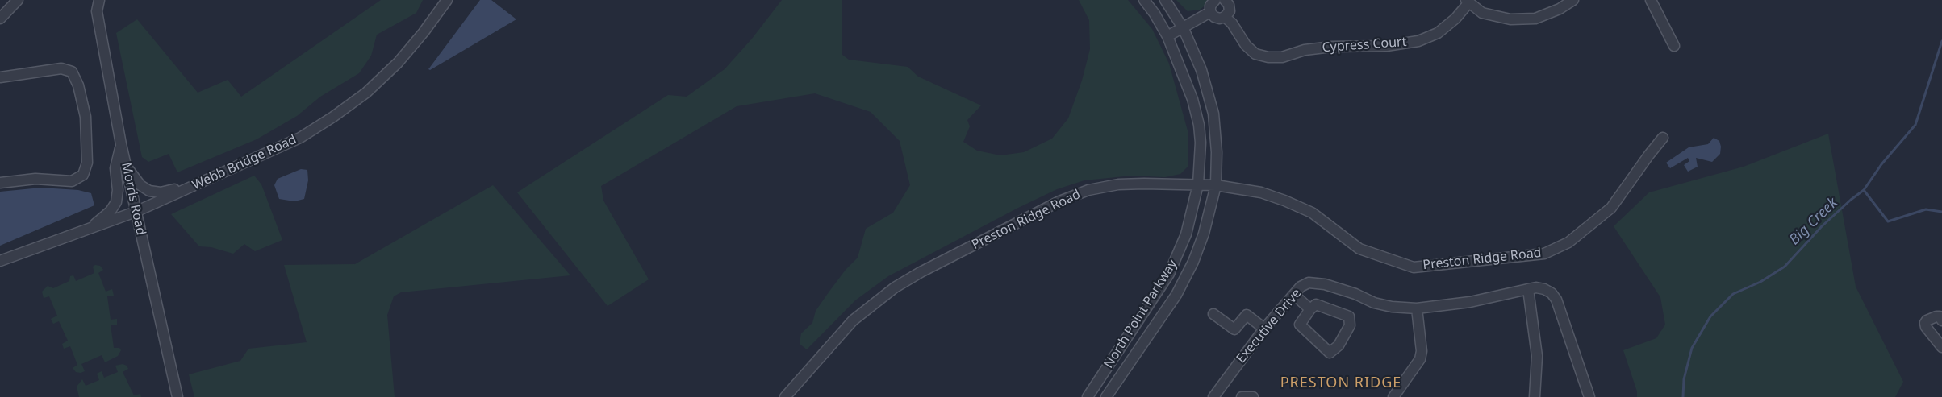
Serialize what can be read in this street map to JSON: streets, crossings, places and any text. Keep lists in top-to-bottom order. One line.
{"streets":{"street":["Cypress Court","Webb Bridge Road","Morris Road","Preston Ridge Road","North Point Parkway","Executive Drive"]},"crossings":[["Webb Bridge Road","Morris Road"],["Preston Ridge Road","North Point Parkway"]],"districts":["PRESTON RIDGE"],"water":["Big Creek"]}
